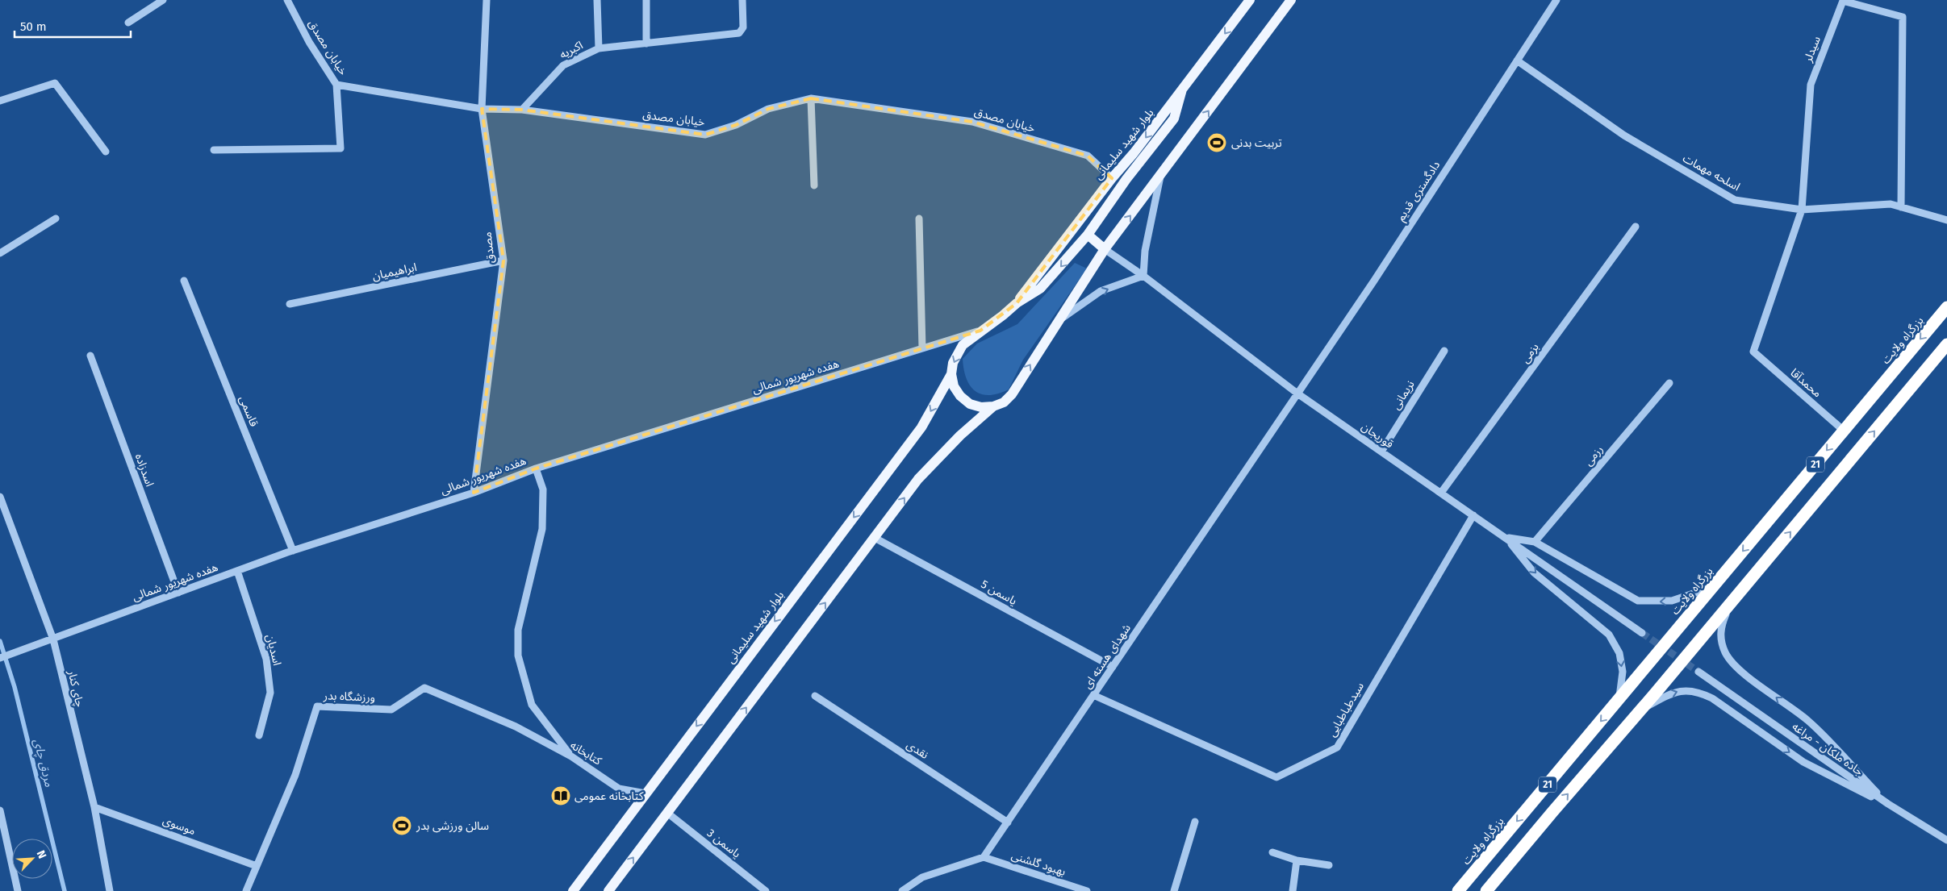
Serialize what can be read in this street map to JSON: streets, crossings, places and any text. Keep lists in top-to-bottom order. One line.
{"streets":{"highway":["بزرگراه ولایت","21"],"main road":["بلوار شهید سلیمانی"],"street":["خیابان مصدق","سیدلر","اکبریه","اسلحه مهمات","دادگستری قدیم","مصدق","ابراهیمیان","بزمی","هفده شهریور شمالی","محمدآقا","نریمانی","قاسمی","قوریجان","رزمی","اسدزاده","یاسمن 5","اسدیان","شهدای هسته ای","چای کنار","ورزشگاه بدر","سیدطباطبایی","جاده ملکان - مراغه","نقدی","کتابخانه","موسوی","یاسمن 3","بهبود گلشنی"]},"crossings":[["خیابان مصدق","اکبریه"],["خیابان مصدق","بلوار شهید سلیمانی"],["خیابان مصدق","مصدق"],["سیدلر","اسلحه مهمات"],["سیدلر","محمدآقا"],["بلوار شهید سلیمانی","هفده شهریور شمالی"],["بلوار شهید سلیمانی","کتابخانه"],["اسلحه مهمات","دادگستری قدیم"],["دادگستری قدیم","قوریجان"],["دادگستری قدیم","شهدای هسته ای"],["مصدق","ابراهیمیان"],["مصدق","هفده شهریور شمالی"],["بزرگراه ولایت","محمدآقا"],["بزمی","قوریجان"],["هفده شهریور شمالی","قاسمی"],["هفده شهریور شمالی","اسدزاده"],["هفده شهریور شمالی","اسدیان"],["هفده شهریور شمالی","چای کنار"],["نریمانی","قوریجان"],["قوریجان","شهدای هسته ای"],["قوریجان","سیدطباطبایی"],["یاسمن 5","شهدای هسته ای"],["شهدای هسته ای","سیدطباطبایی"],["شهدای هسته ای","نقدی"],["شهدای هسته ای","بهبود گلشنی"],["چای کنار","موسوی"],["ورزشگاه بدر","کتابخانه"],["ورزشگاه بدر","موسوی"]],"water":["مردق چای"],"places":{"sports":["تربیت بدنی","سالن ورزشی بدر"],"library":["کتابخانه عمومی"]},"scale_bar":"50 m","north":"top right"}
